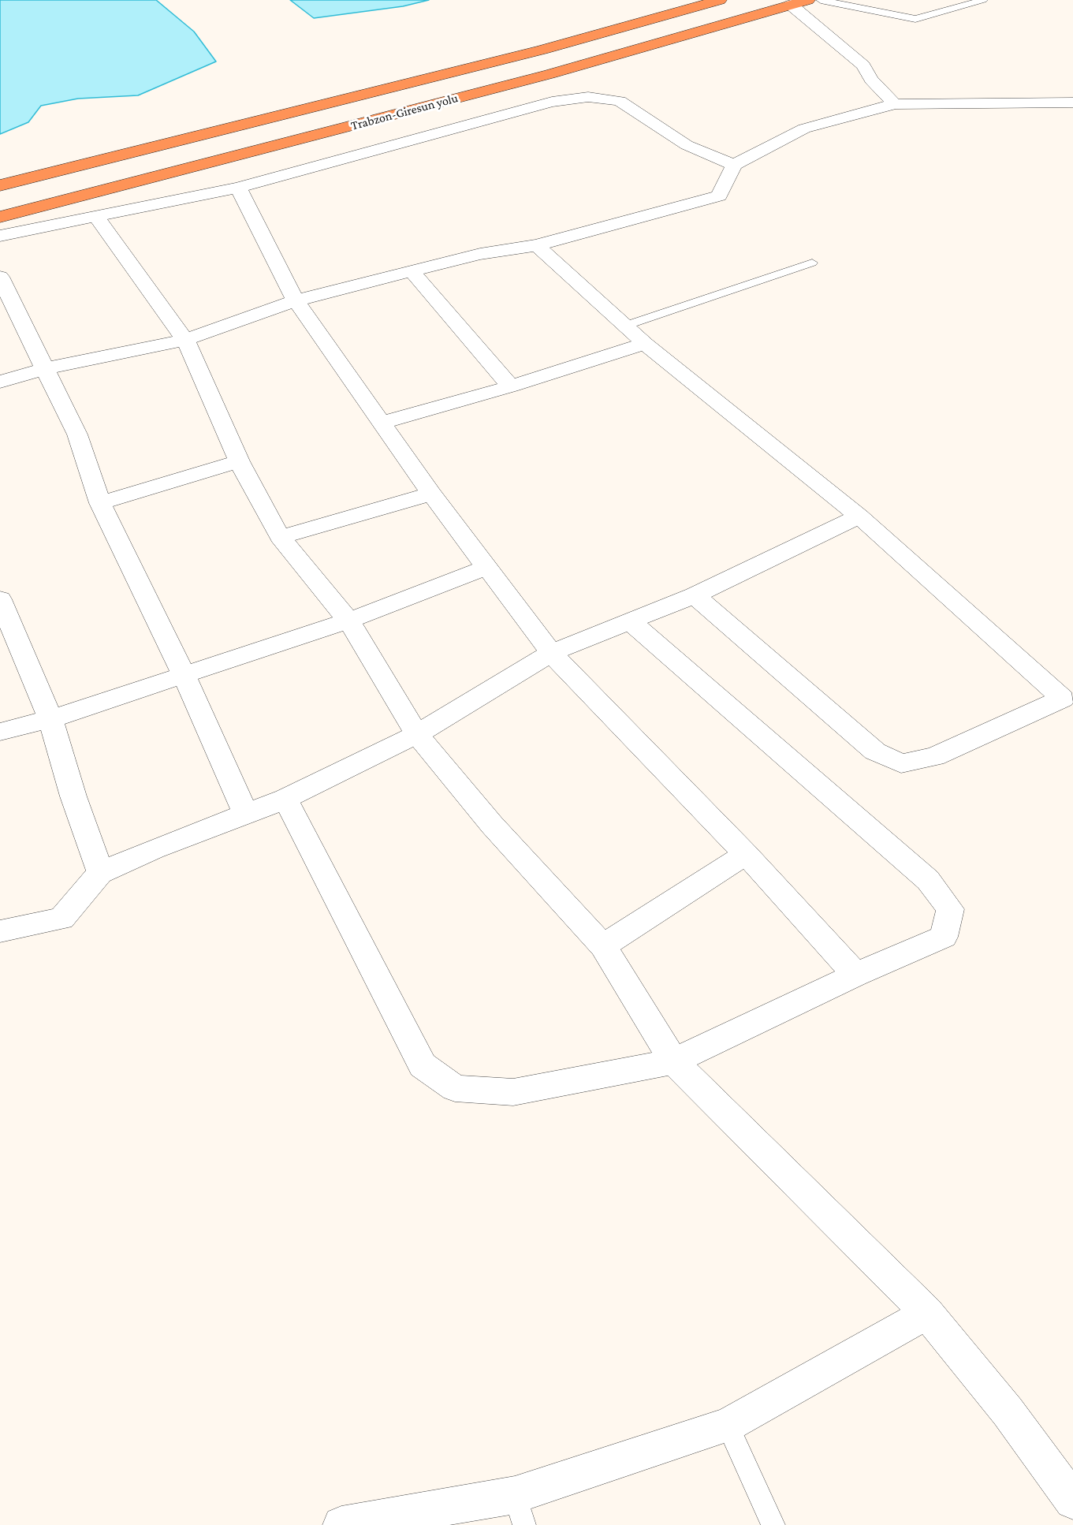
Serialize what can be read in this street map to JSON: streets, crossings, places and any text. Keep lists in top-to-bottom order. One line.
{"streets":{"highway":["Trabzon-Giresun yolu"]}}
